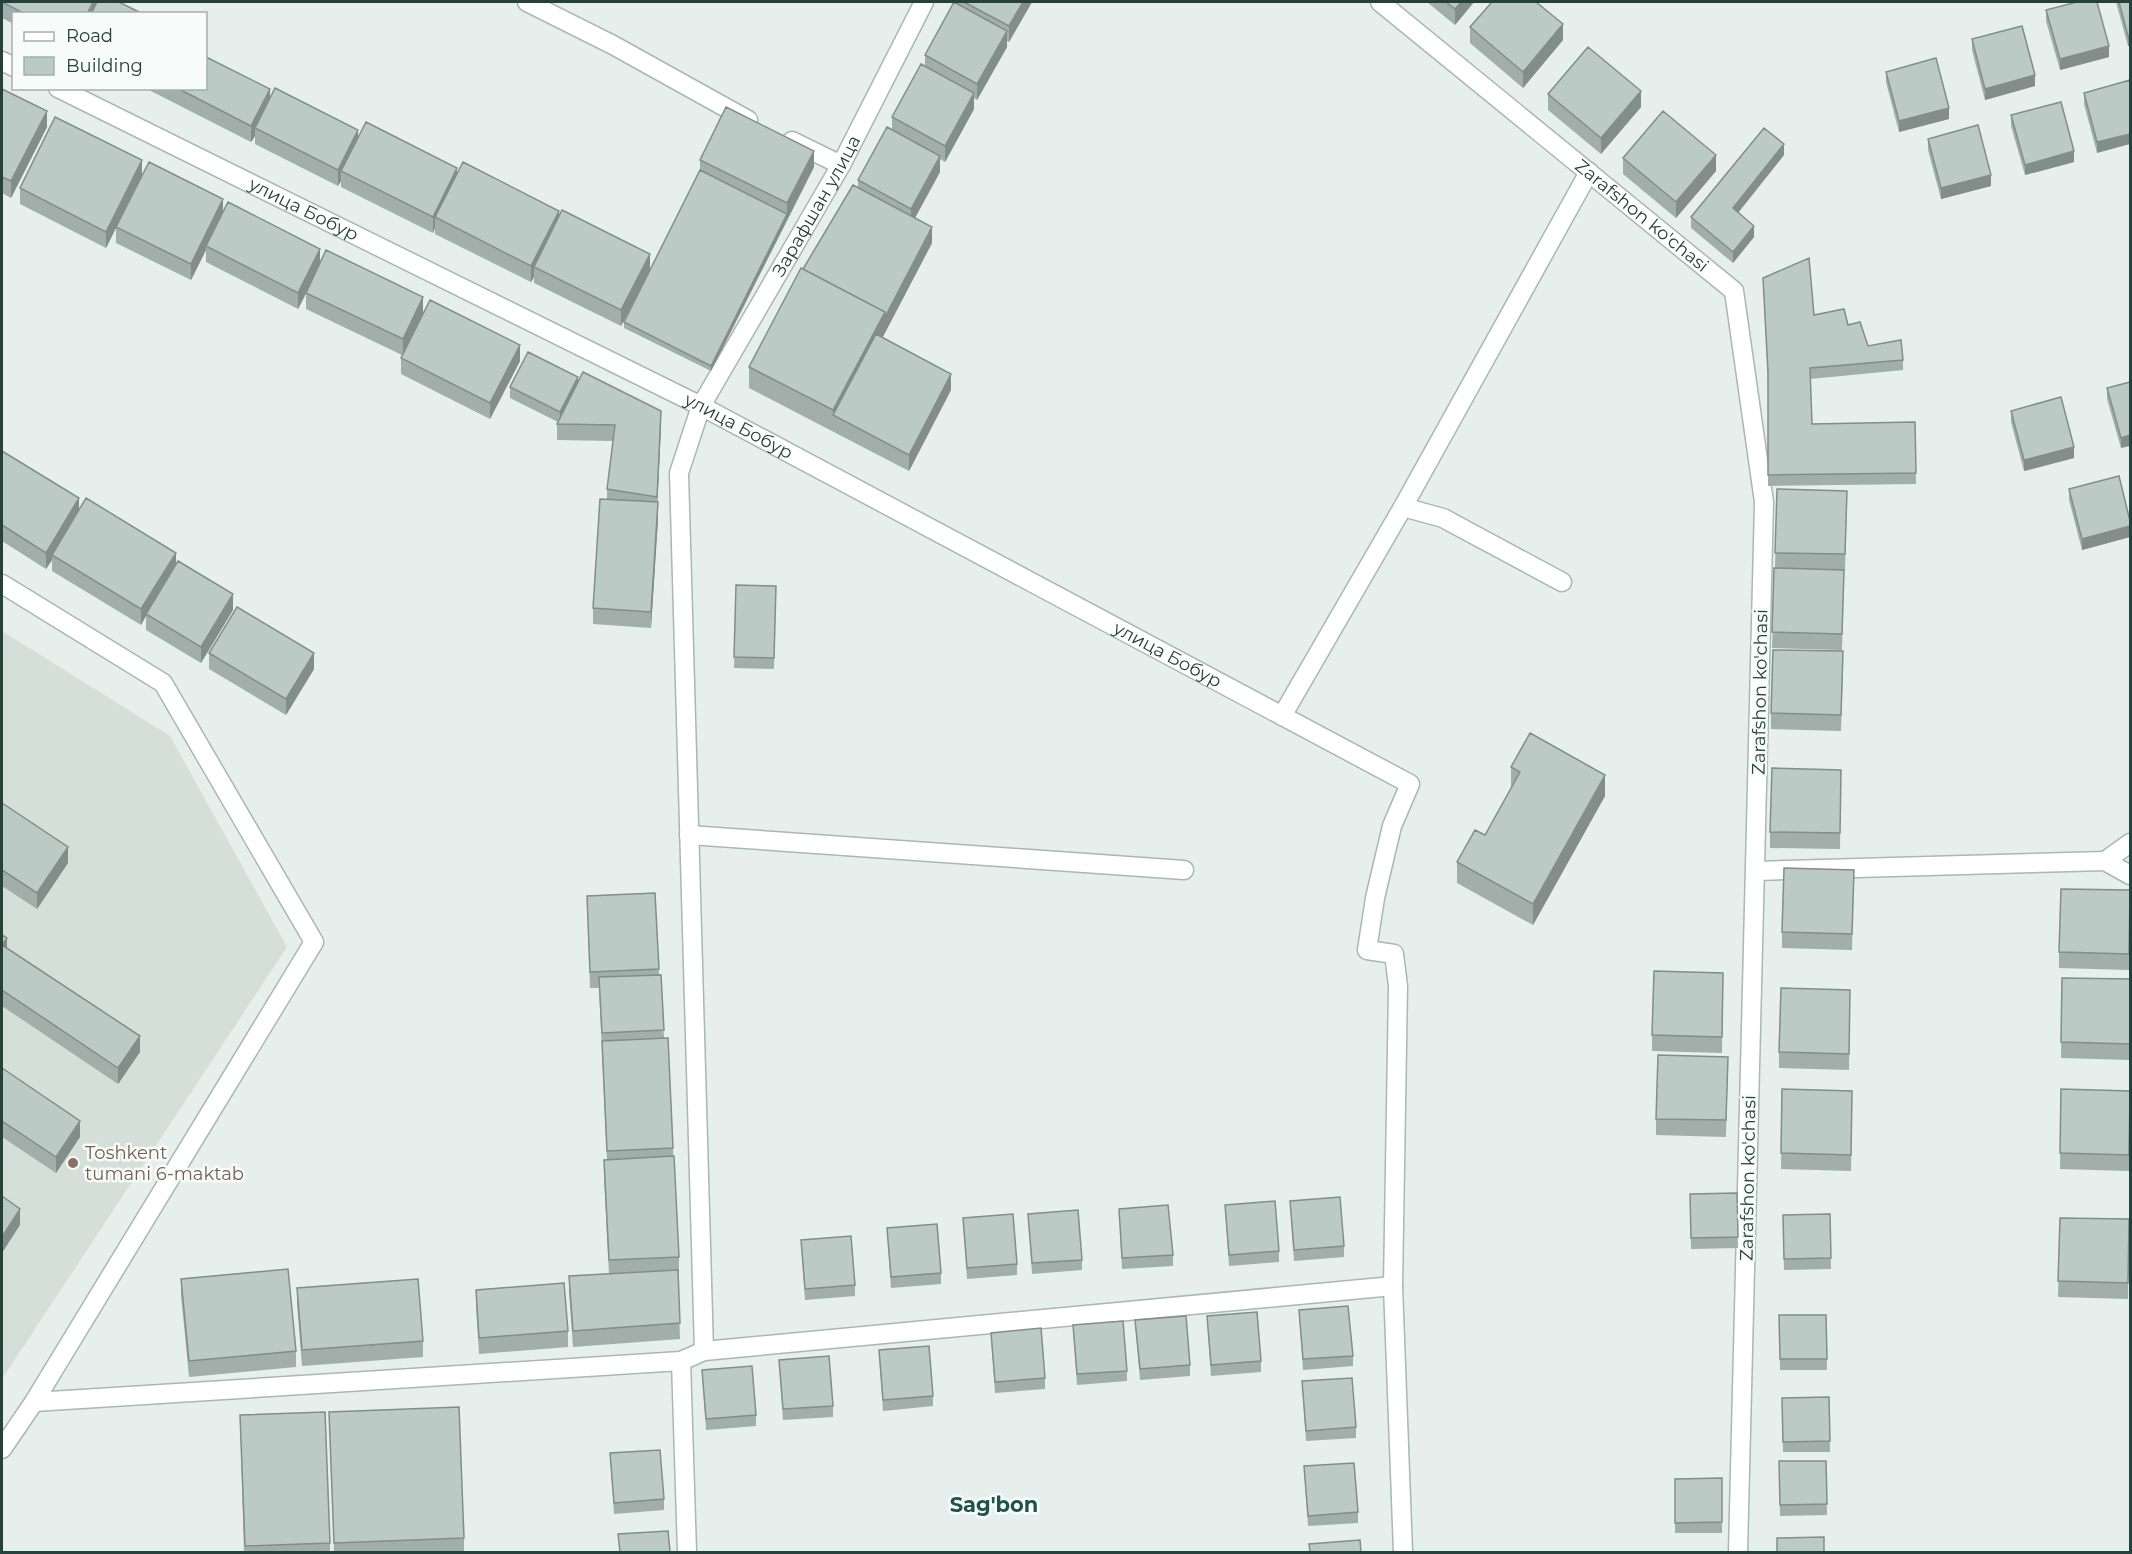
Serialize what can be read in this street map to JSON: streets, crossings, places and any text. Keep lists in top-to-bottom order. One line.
{"streets":{"street":["Зарафшан улица","улица Бобур","Zarafshon ko'chasi"]},"crossings":[["Зарафшан улица","улица Бобур"]],"districts":["Sag'bon"],"places":["Toshkent tumani 6-maktab"],"legend":["Road","Building"]}
